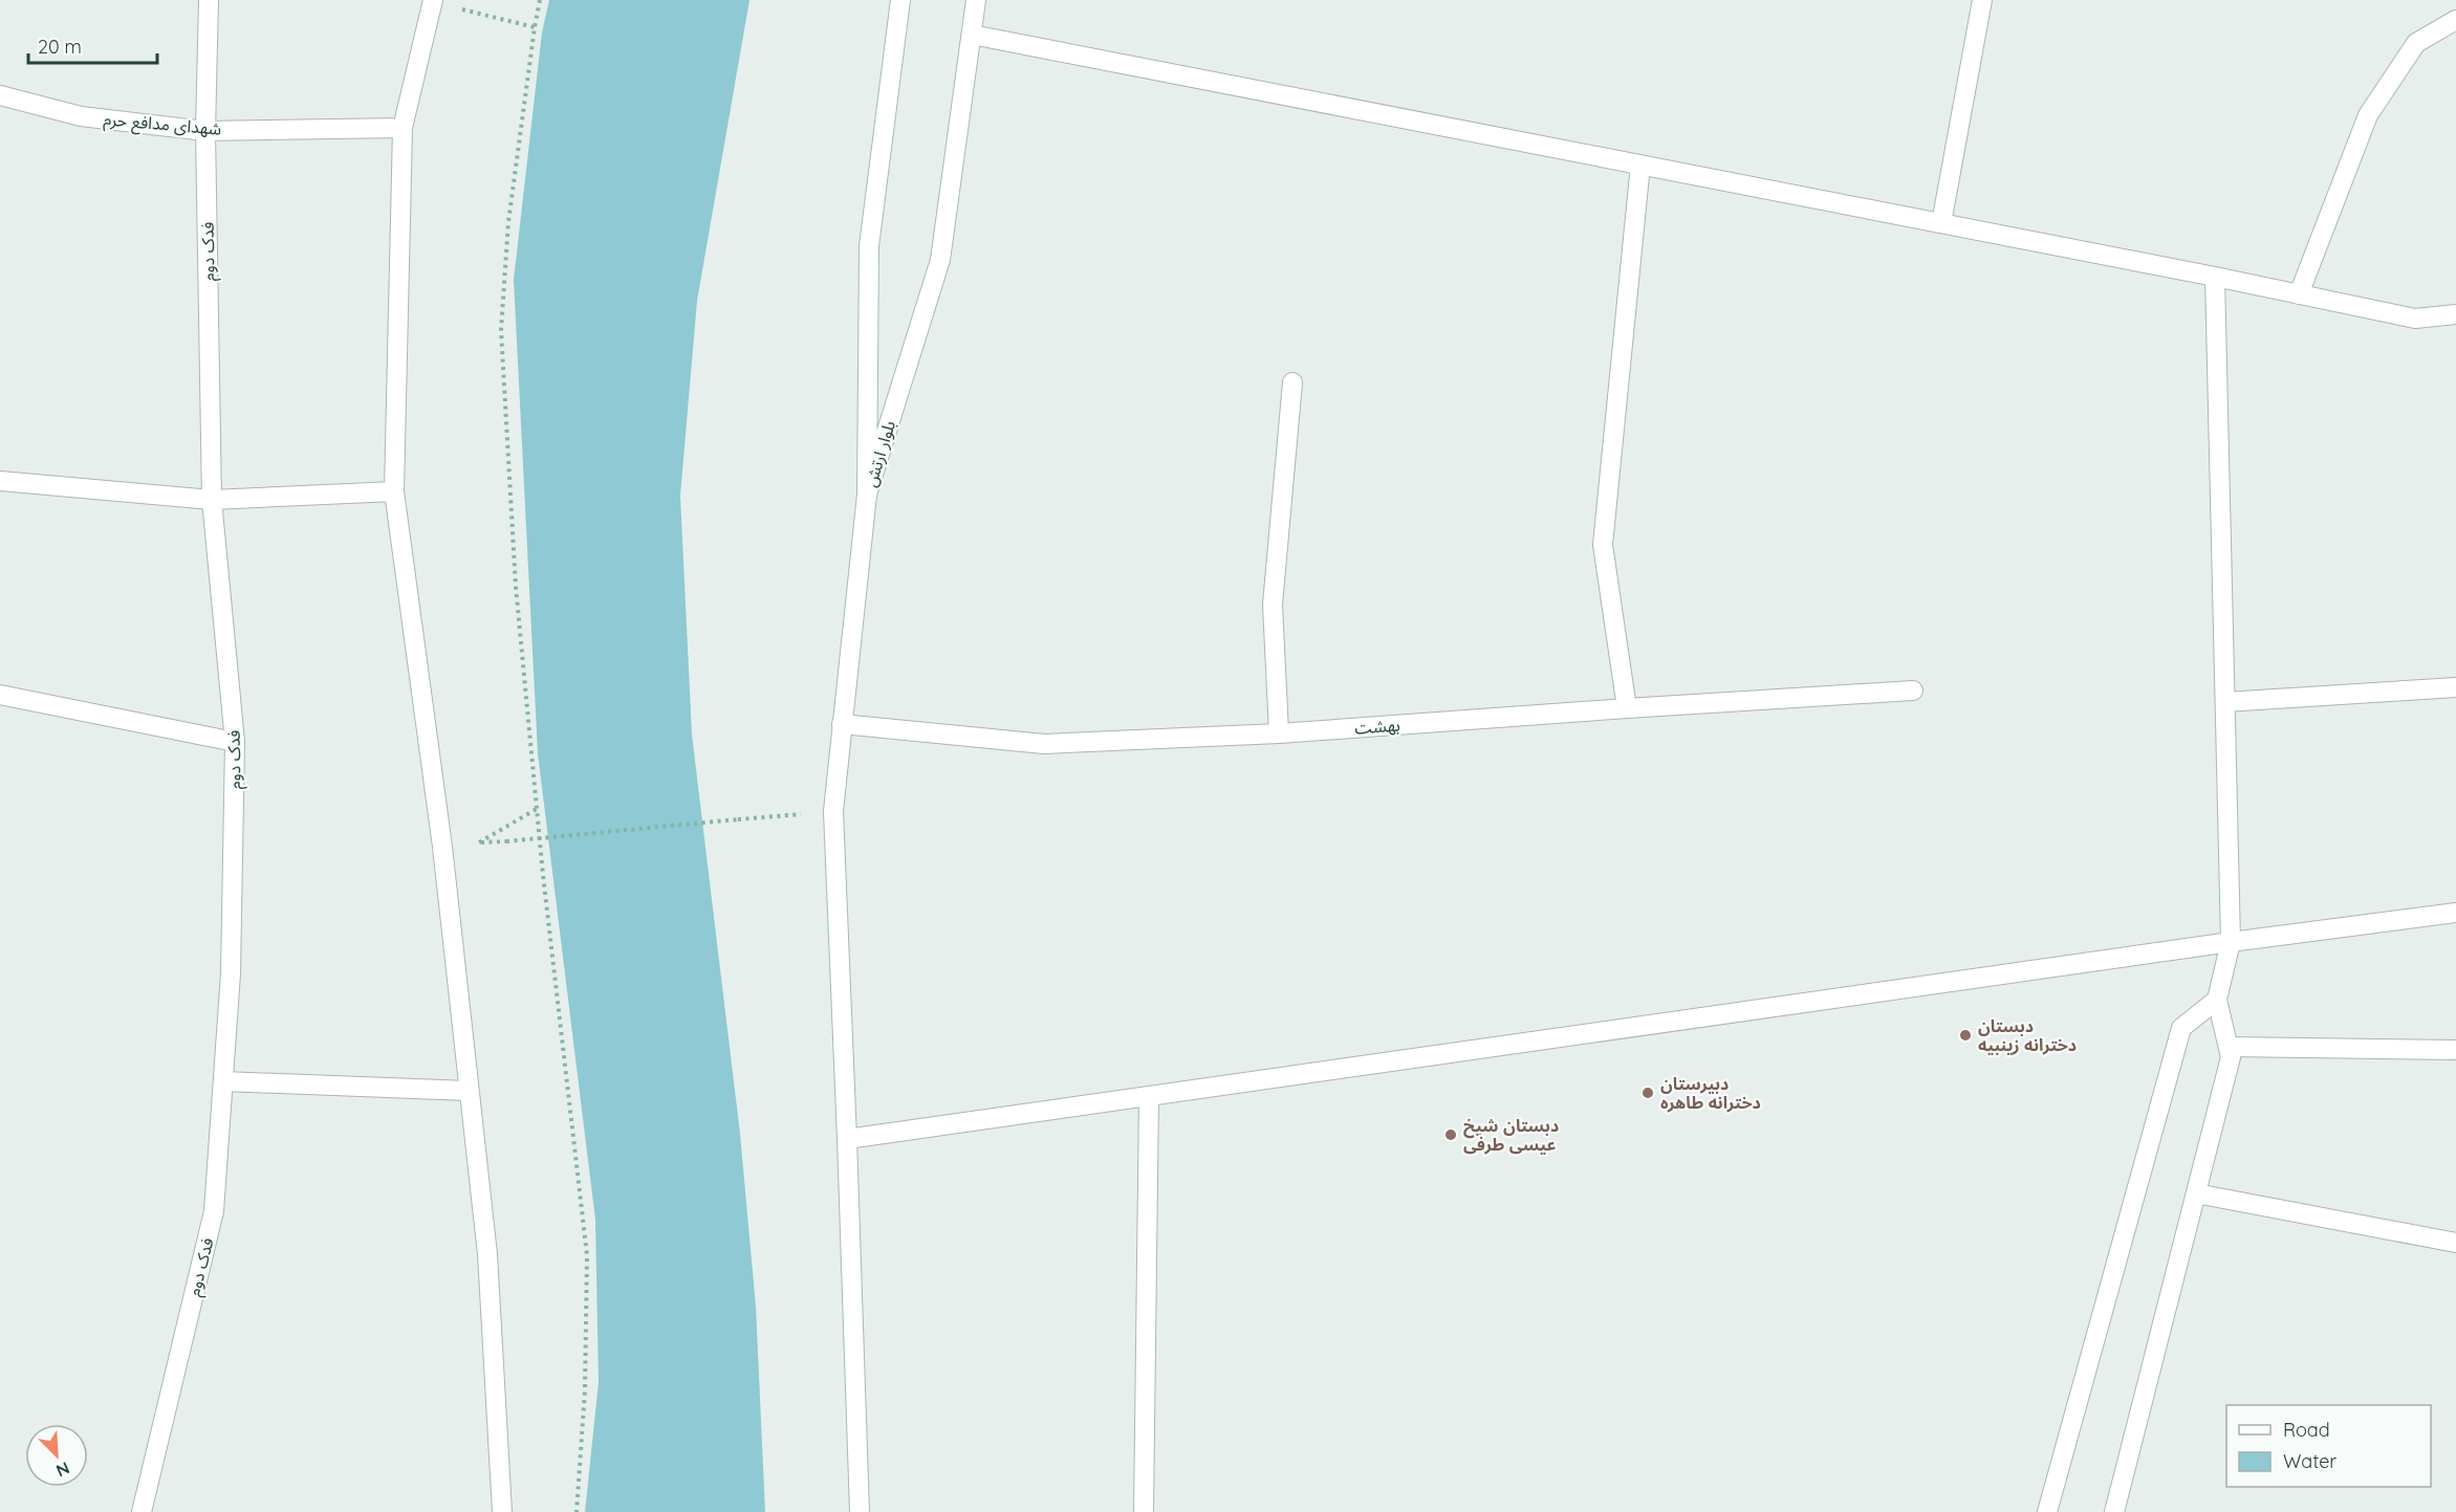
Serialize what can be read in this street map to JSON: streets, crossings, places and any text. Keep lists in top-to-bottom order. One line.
{"streets":{"street":["شهدای مدافع حرم","فدک دوم","بلوار ارتش","بهشت"]},"crossings":[["شهدای مدافع حرم","فدک دوم"]],"places":["دبستان دخترانه زینبیه","دبیرستان دخترانه طاهره","دبستان شیخ عیسی طرفی"],"legend":["Road","Water"],"scale_bar":"20 m","north":"bottom right"}
